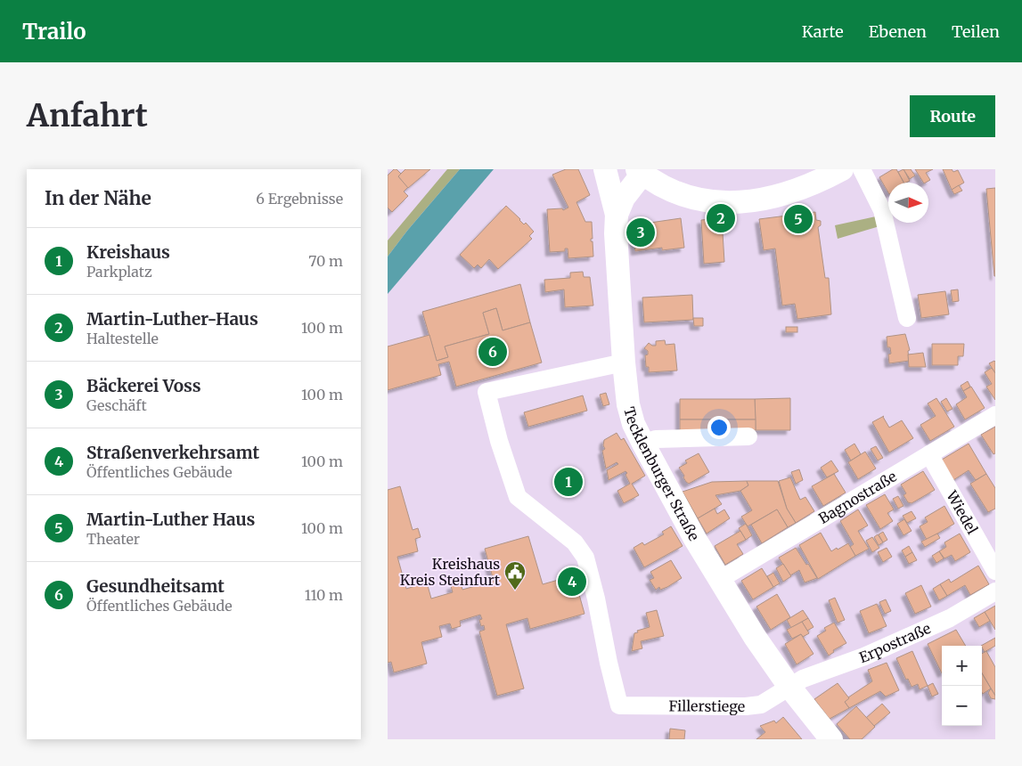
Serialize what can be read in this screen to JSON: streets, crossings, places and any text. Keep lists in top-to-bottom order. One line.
{"streets":{"main road":["Tecklenburger Straße"],"street":["Bagnostraße","Wiedel","Erpostraße","Fillerstiege"]},"crossings":[["Tecklenburger Straße","Bagnostraße"],["Tecklenburger Straße","Erpostraße"],["Tecklenburger Straße","Fillerstiege"],["Bagnostraße","Wiedel"],["Erpostraße","Fillerstiege"]],"places":{"public building":["Kreishaus Kreis Steinfurt"]},"north":"right","page":{"header":"Trailo","nav":["Karte","Ebenen","Teilen"],"buttons":"Route","title":"Anfahrt","heading":["In der Nähe","6 Ergebnisse"],"pins":["2","5","3","6","1","4"],"list":[{"mark":"1","name":"Kreishaus","note":"Parkplatz","value":"70 m"},{"mark":"2","name":"Martin-Luther-Haus","note":"Haltestelle","value":"100 m"},{"mark":"3","name":"Bäckerei Voss","note":"Geschäft","value":"100 m"},{"mark":"4","name":"Straßenverkehrsamt","note":"Öffentliches Gebäude","value":"100 m"},{"mark":"5","name":"Martin-Luther Haus","note":"Theater","value":"100 m"},{"mark":"6","name":"Gesundheitsamt","note":"Öffentliches Gebäude","value":"110 m"}],"map_buttons":["+","−"]}}
